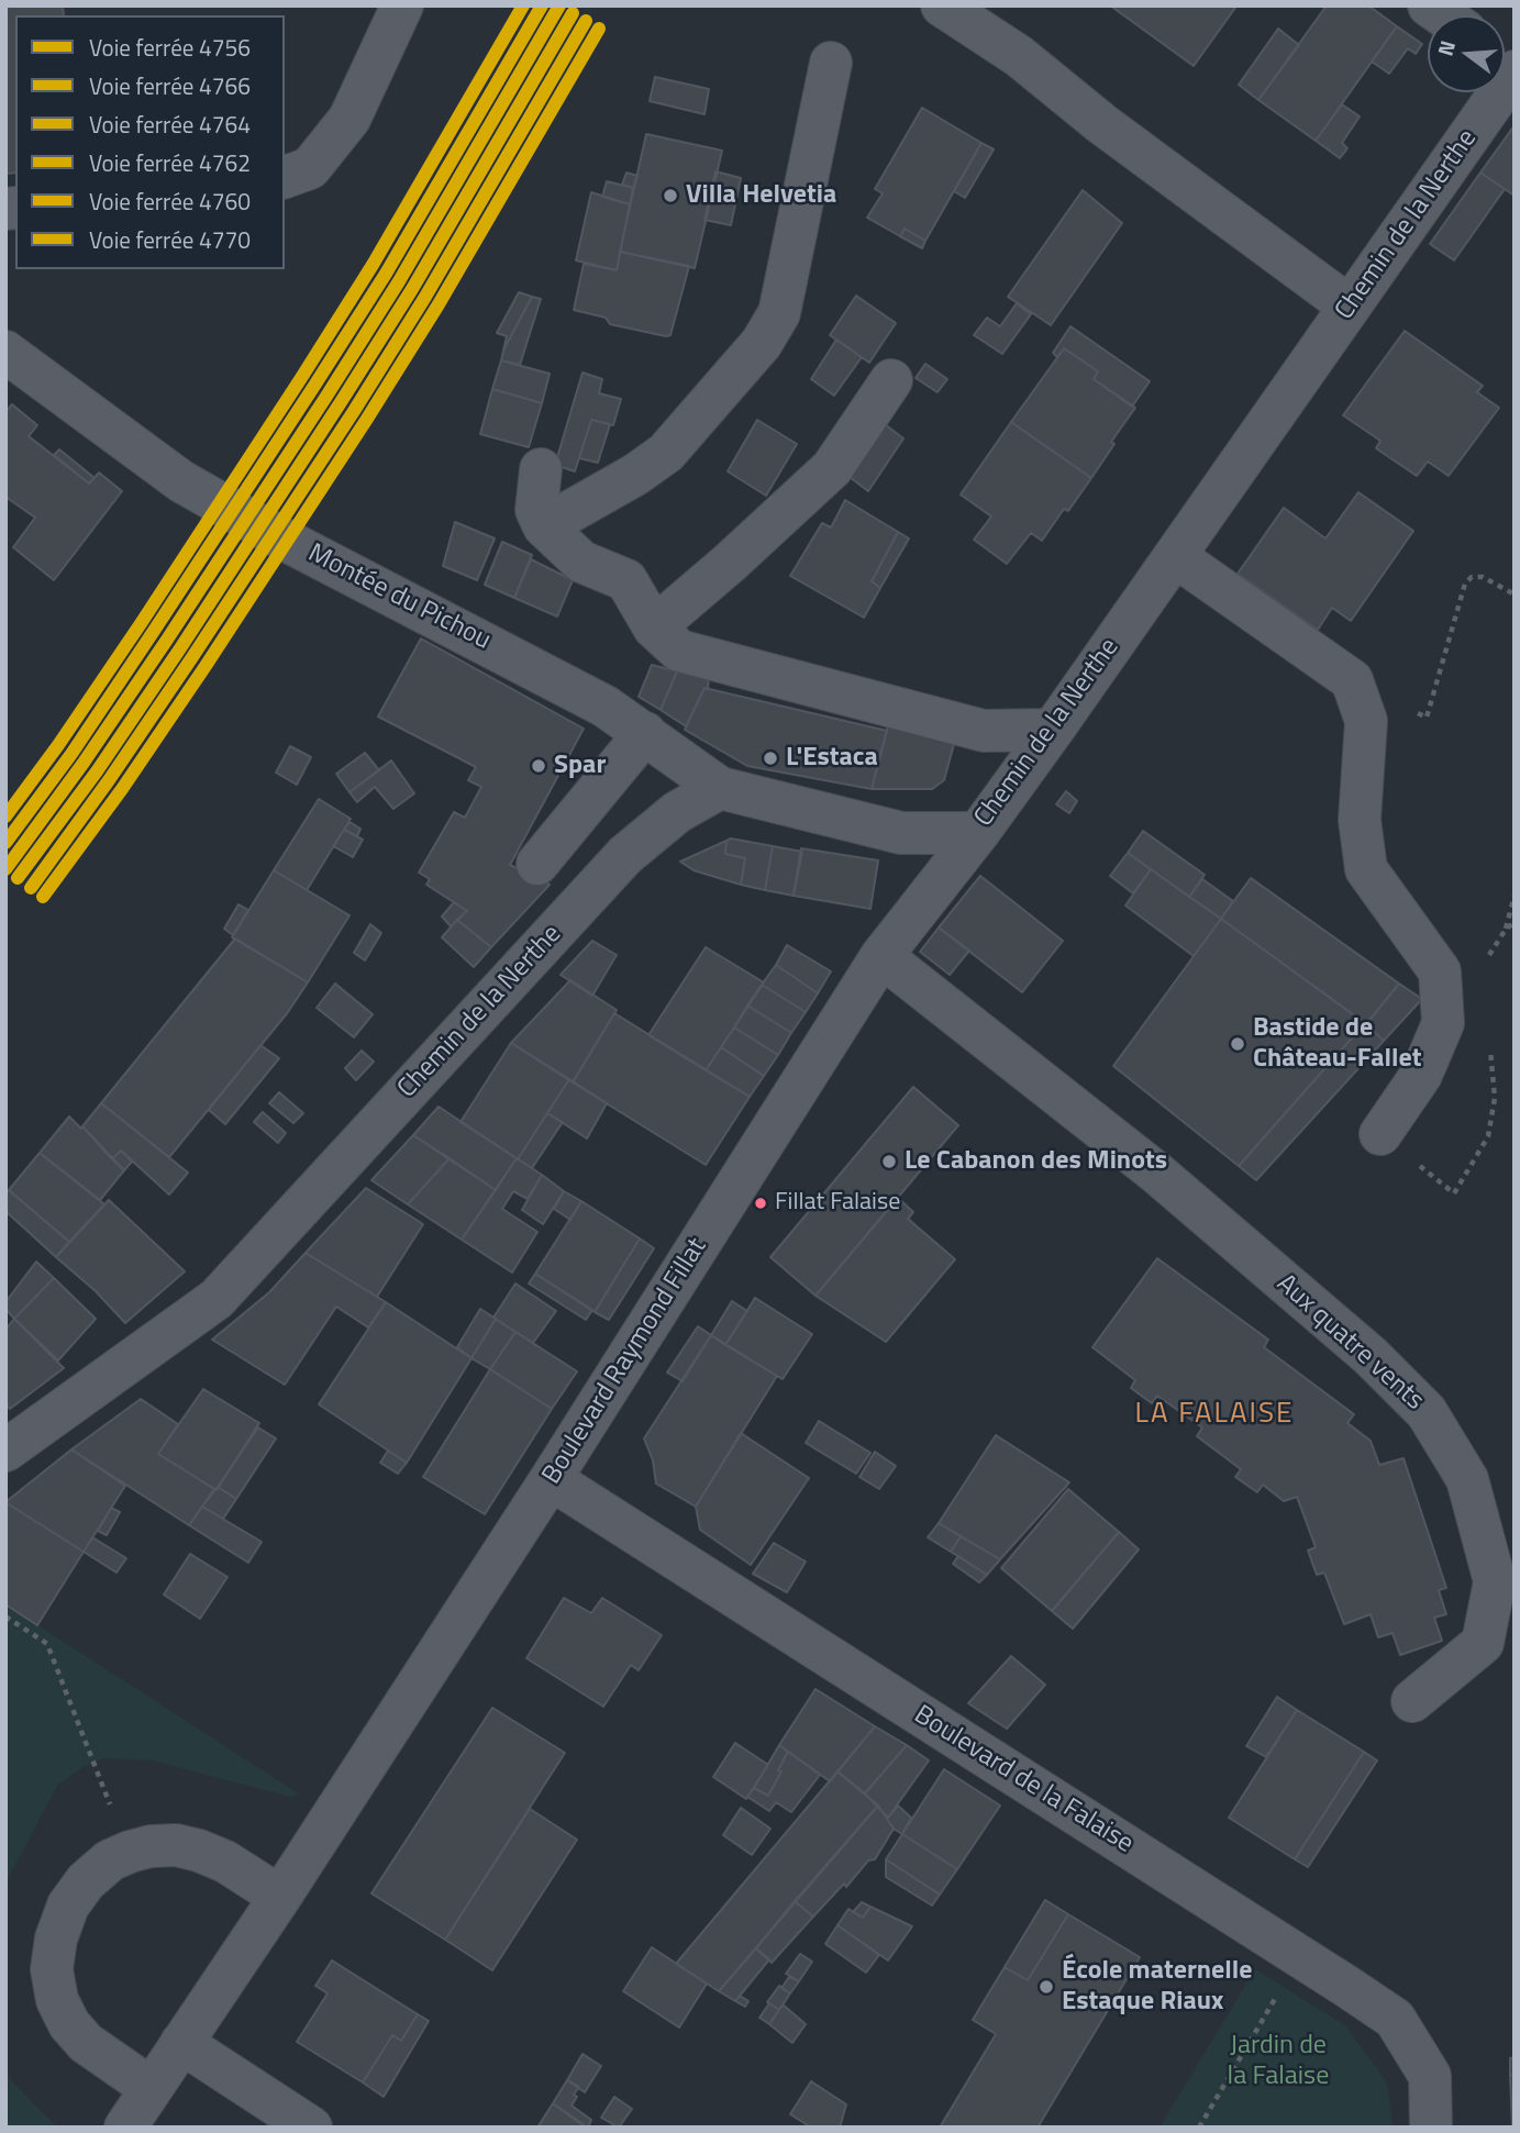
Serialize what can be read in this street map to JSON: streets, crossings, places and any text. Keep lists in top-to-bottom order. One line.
{"streets":{"street":["Chemin de la Nerthe","Montée du Pichou","Aux quatre vents","Boulevard Raymond Fillat","Boulevard de la Falaise"]},"crossings":[["Chemin de la Nerthe","Montée du Pichou"],["Chemin de la Nerthe","Boulevard Raymond Fillat"],["Aux quatre vents","Boulevard Raymond Fillat"],["Boulevard Raymond Fillat","Boulevard de la Falaise"]],"districts":["LA FALAISE"],"parks":["Jardin de la Falaise"],"places":["Villa Helvetia","L'Estaca","Spar","Bastide de Château-Fallet","Le Cabanon des Minots","Fillat Falaise","École maternelle Estaque Riaux"],"lines":["rail line 4756","rail line 4764","rail line 4760","rail line 4766","rail line 4762","rail line 4770"],"legend":["Voie ferrée 4756","Voie ferrée 4766","Voie ferrée 4764","Voie ferrée 4762","Voie ferrée 4760","Voie ferrée 4770"],"north":"left"}
